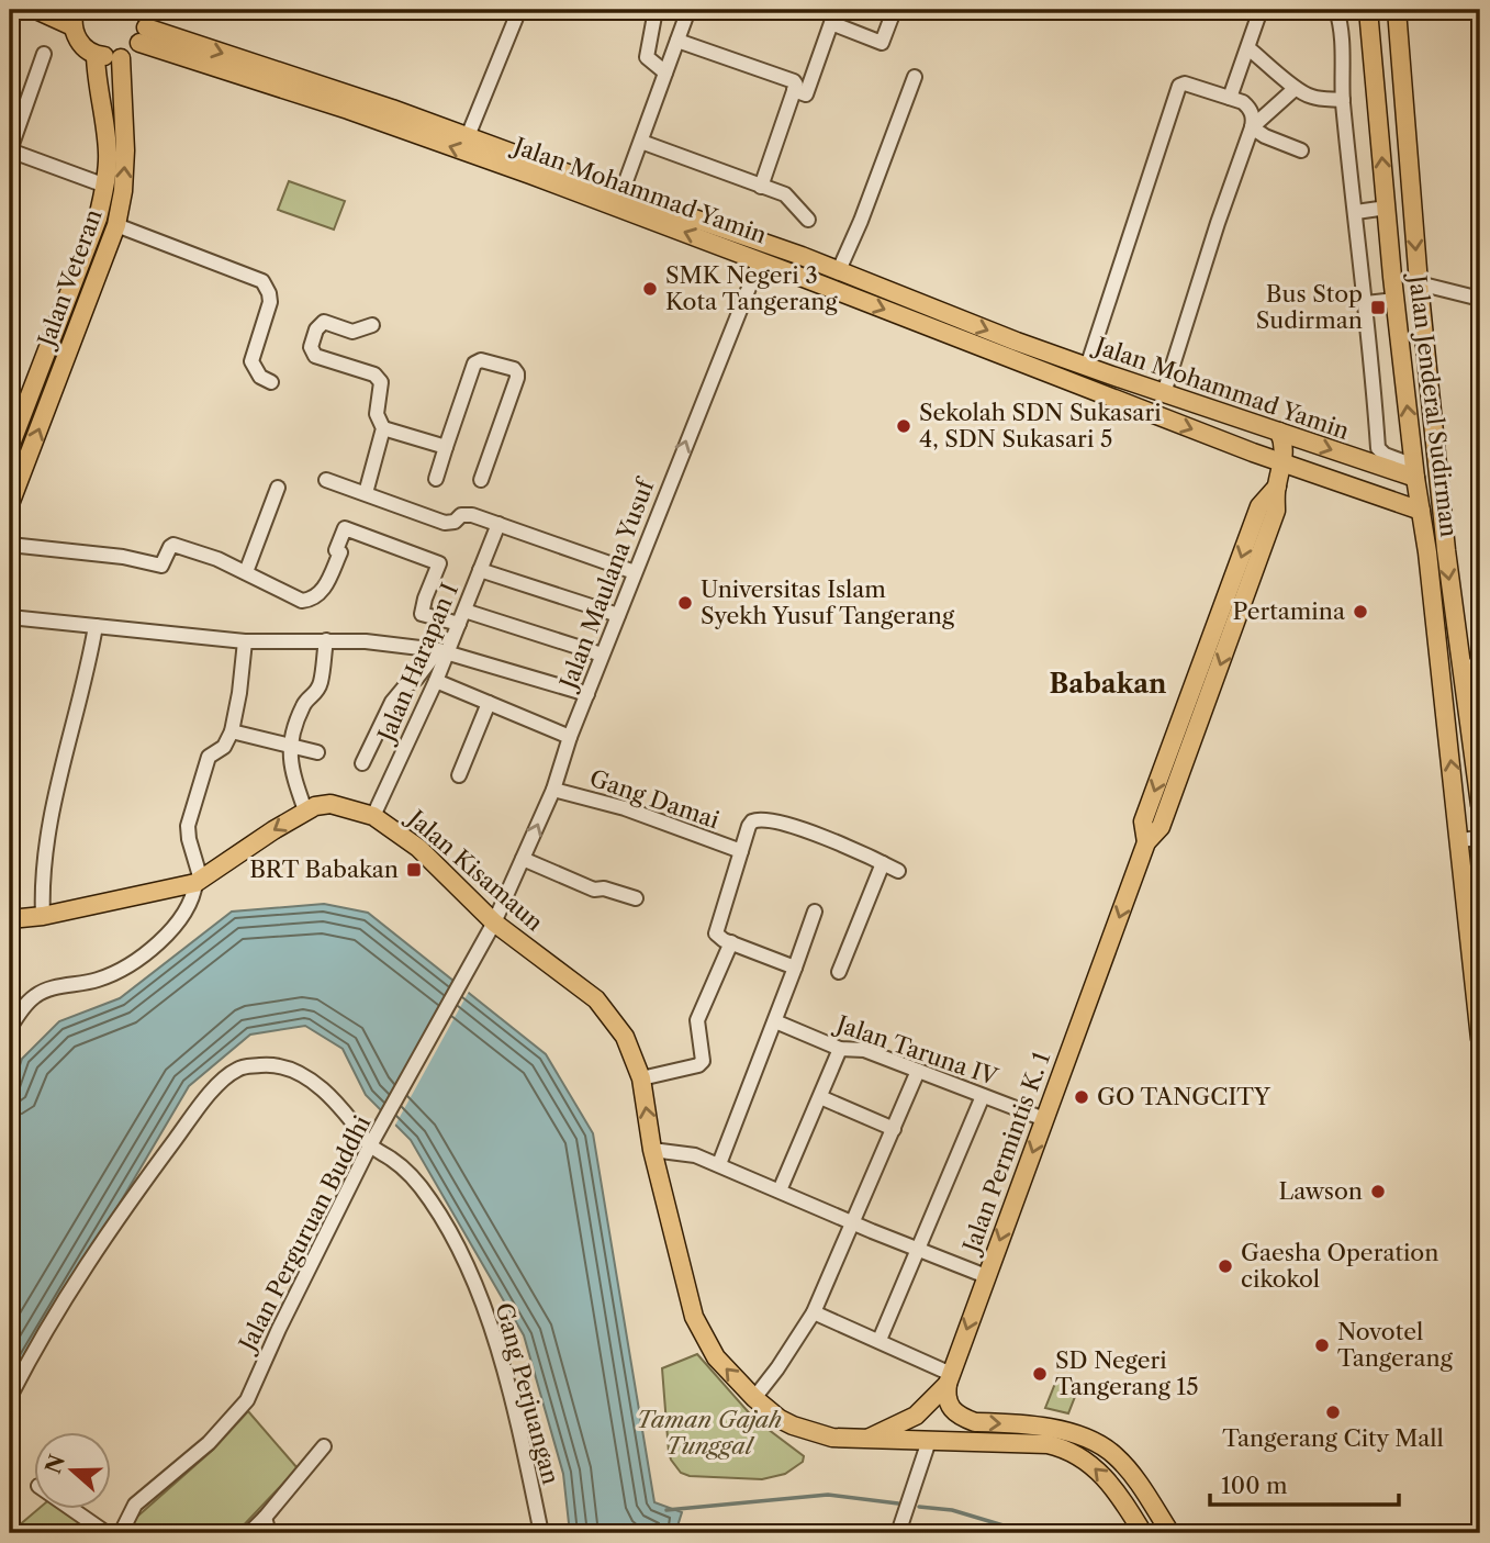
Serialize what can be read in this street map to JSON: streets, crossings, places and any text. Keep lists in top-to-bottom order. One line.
{"streets":{"main road":["Jalan Mohammad Yamin","Jalan Veteran","Jalan Jenderal Sudirman","Jalan Kisamaun","Jalan Permintis K. 1"],"street":["Jalan Maulana Yusuf","Jalan Harapan I","Gang Damai","Jalan Taruna IV","Jalan Perguruan Buddhi","Gang Perjuangan"]},"crossings":[["Jalan Mohammad Yamin","Jalan Jenderal Sudirman"],["Jalan Mohammad Yamin","Jalan Maulana Yusuf"],["Jalan Mohammad Yamin","Jalan Permintis K. 1"],["Jalan Maulana Yusuf","Gang Damai"],["Jalan Maulana Yusuf","Jalan Kisamaun"],["Jalan Maulana Yusuf","Jalan Perguruan Buddhi"],["Jalan Harapan I","Jalan Kisamaun"],["Jalan Kisamaun","Jalan Permintis K. 1"],["Jalan Kisamaun","Jalan Perguruan Buddhi"],["Jalan Taruna IV","Jalan Permintis K. 1"],["Jalan Perguruan Buddhi","Gang Perjuangan"]],"one_way":["Jalan Maulana Yusuf","Jalan Permintis K. 1"],"districts":["Babakan"],"parks":["Taman Gajah Tunggal"],"places":{"other":["SMK Negeri 3 Kota Tangerang","Sekolah SDN Sukasari 4, SDN Sukasari 5","Universitas Islam Syekh Yusuf Tangerang","Pertamina","GO TANGCITY","Lawson","Gaesha Operation cikokol","Novotel Tangerang","SD Negeri Tangerang 15","Tangerang City Mall"],"transit":["Bus Stop Sudirman","BRT Babakan"]},"scale_bar":"100 m","north":"left"}
